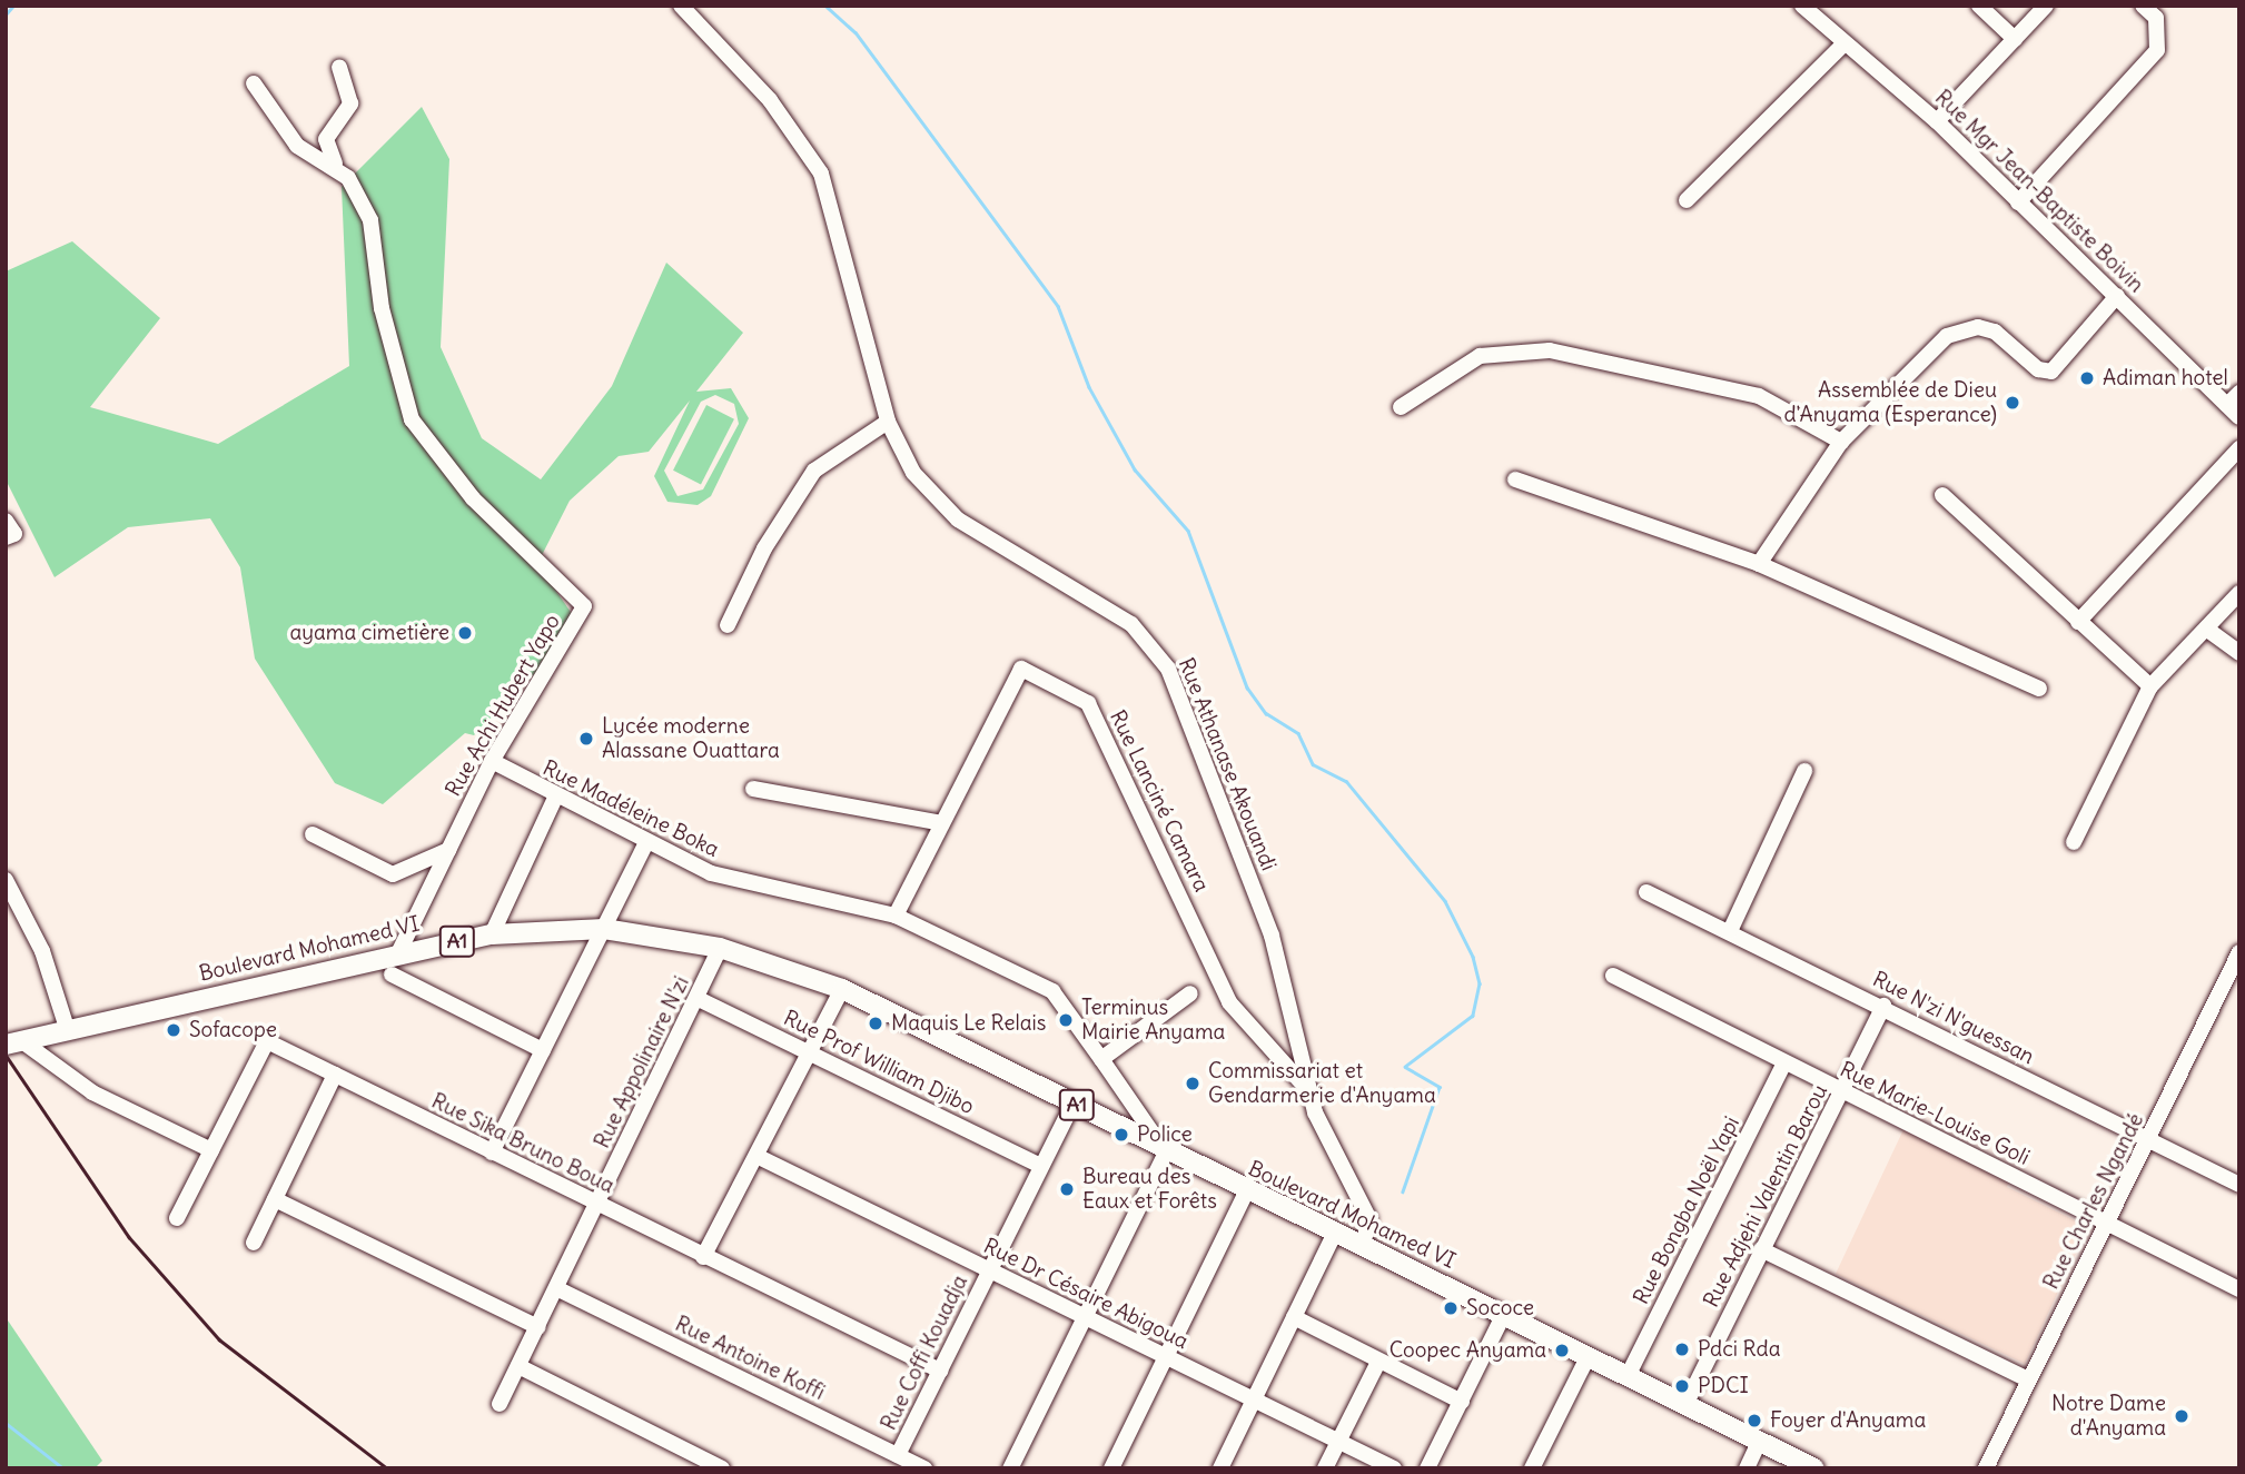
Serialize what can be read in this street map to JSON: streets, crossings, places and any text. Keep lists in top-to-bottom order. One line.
{"streets":{"main road":["A1","Boulevard Mohamed VI"],"street":["Rue Mgr Jean-Baptiste Boivin","Rue Achi Hubert Yapo","Rue Athanase Akouandi","Rue Lanciné Camara","Rue Madéleine Boka","Rue N'zi N'guessan","Rue Appolinaire N'zi","Rue Prof William Djibo","Rue Marie-Louise Goli","Rue Sika Bruno Boua","Rue Adjehi Valentin Barou","Rue Charles Ngandé","Rue Bongba Noël Yapi","Rue Dr Césaire Abigoua","Rue Coffi Kouadja","Rue Antoine Koffi"]},"crossings":[["Rue Achi Hubert Yapo","Rue Madéleine Boka"],["Rue Achi Hubert Yapo","Boulevard Mohamed VI"],["Rue Athanase Akouandi","Rue Lanciné Camara"],["Rue Athanase Akouandi","Boulevard Mohamed VI"],["Rue Lanciné Camara","Rue Madéleine Boka"],["Rue Madéleine Boka","Boulevard Mohamed VI"],["Boulevard Mohamed VI","Rue Appolinaire N'zi"],["Boulevard Mohamed VI","Rue Adjehi Valentin Barou"],["Boulevard Mohamed VI","Rue Bongba Noël Yapi"],["Boulevard Mohamed VI","Rue Coffi Kouadja"],["Rue N'zi N'guessan","Rue Adjehi Valentin Barou"],["Rue N'zi N'guessan","Rue Charles Ngandé"],["Rue Appolinaire N'zi","Rue Prof William Djibo"],["Rue Appolinaire N'zi","Rue Sika Bruno Boua"],["Rue Appolinaire N'zi","Rue Antoine Koffi"],["Rue Prof William Djibo","Rue Coffi Kouadja"],["Rue Marie-Louise Goli","Rue Adjehi Valentin Barou"],["Rue Marie-Louise Goli","Rue Charles Ngandé"],["Rue Marie-Louise Goli","Rue Bongba Noël Yapi"],["Rue Sika Bruno Boua","Rue Coffi Kouadja"],["Rue Dr Césaire Abigoua","Rue Coffi Kouadja"],["Rue Coffi Kouadja","Rue Antoine Koffi"]],"places":["Adiman hotel","Assemblée de Dieu d'Anyama (Esperance)","ayama cimetière","Lycée moderne Alassane Ouattara","Terminus Mairie Anyama","Maquis Le Relais","Sofacope","Commissariat et Gendarmerie d'Anyama","Police","Bureau des Eaux et Forêts","Sococe","Pdci Rda","Coopec Anyama","PDCI","Notre Dame d'Anyama","Foyer d'Anyama"]}
